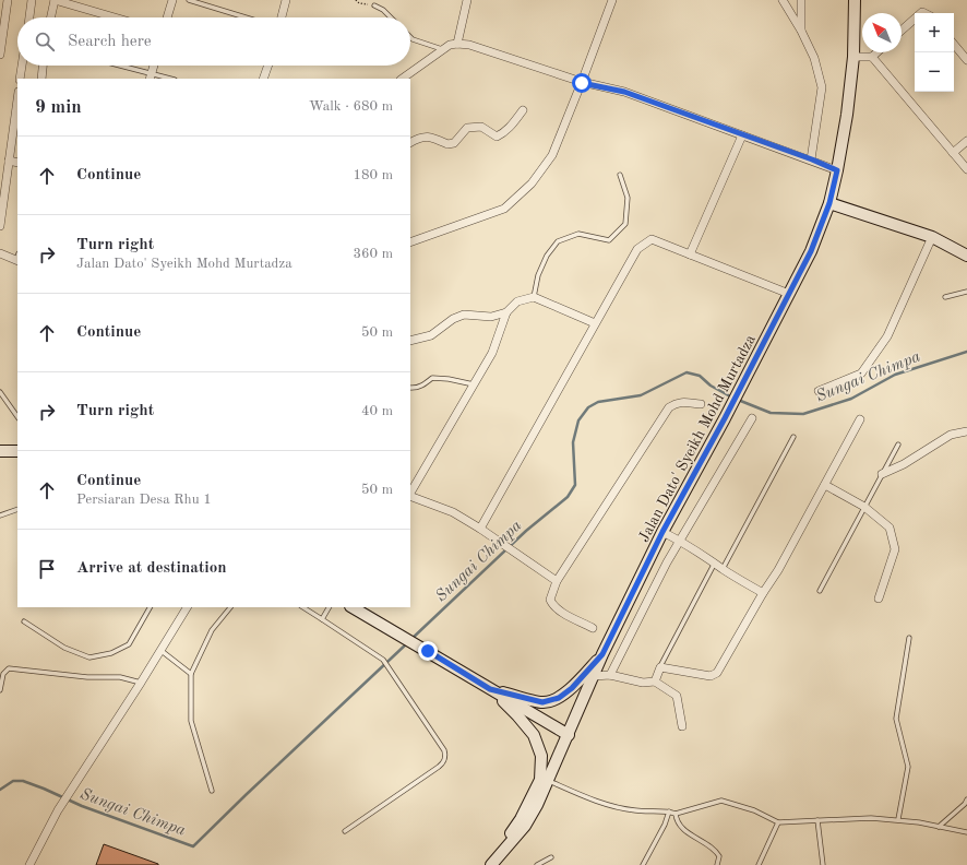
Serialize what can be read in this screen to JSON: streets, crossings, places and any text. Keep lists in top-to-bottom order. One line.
{"streets":{"main road":["Jalan Dato' Syeikh Mohd Murtadza"]},"water":["Sungai Chimpa"],"north":"top left","page":{"map_buttons":["+","−"],"search":"Search here","heading":["9 min","Walk · 680 m"],"list":[["Continue","180 m"],["Turn right","Jalan Dato' Syeikh Mohd Murtadza","360 m"],["Continue","50 m"],["Turn right","40 m"],["Continue","Persiaran Desa Rhu 1","50 m"],"Arrive at destination"]}}
